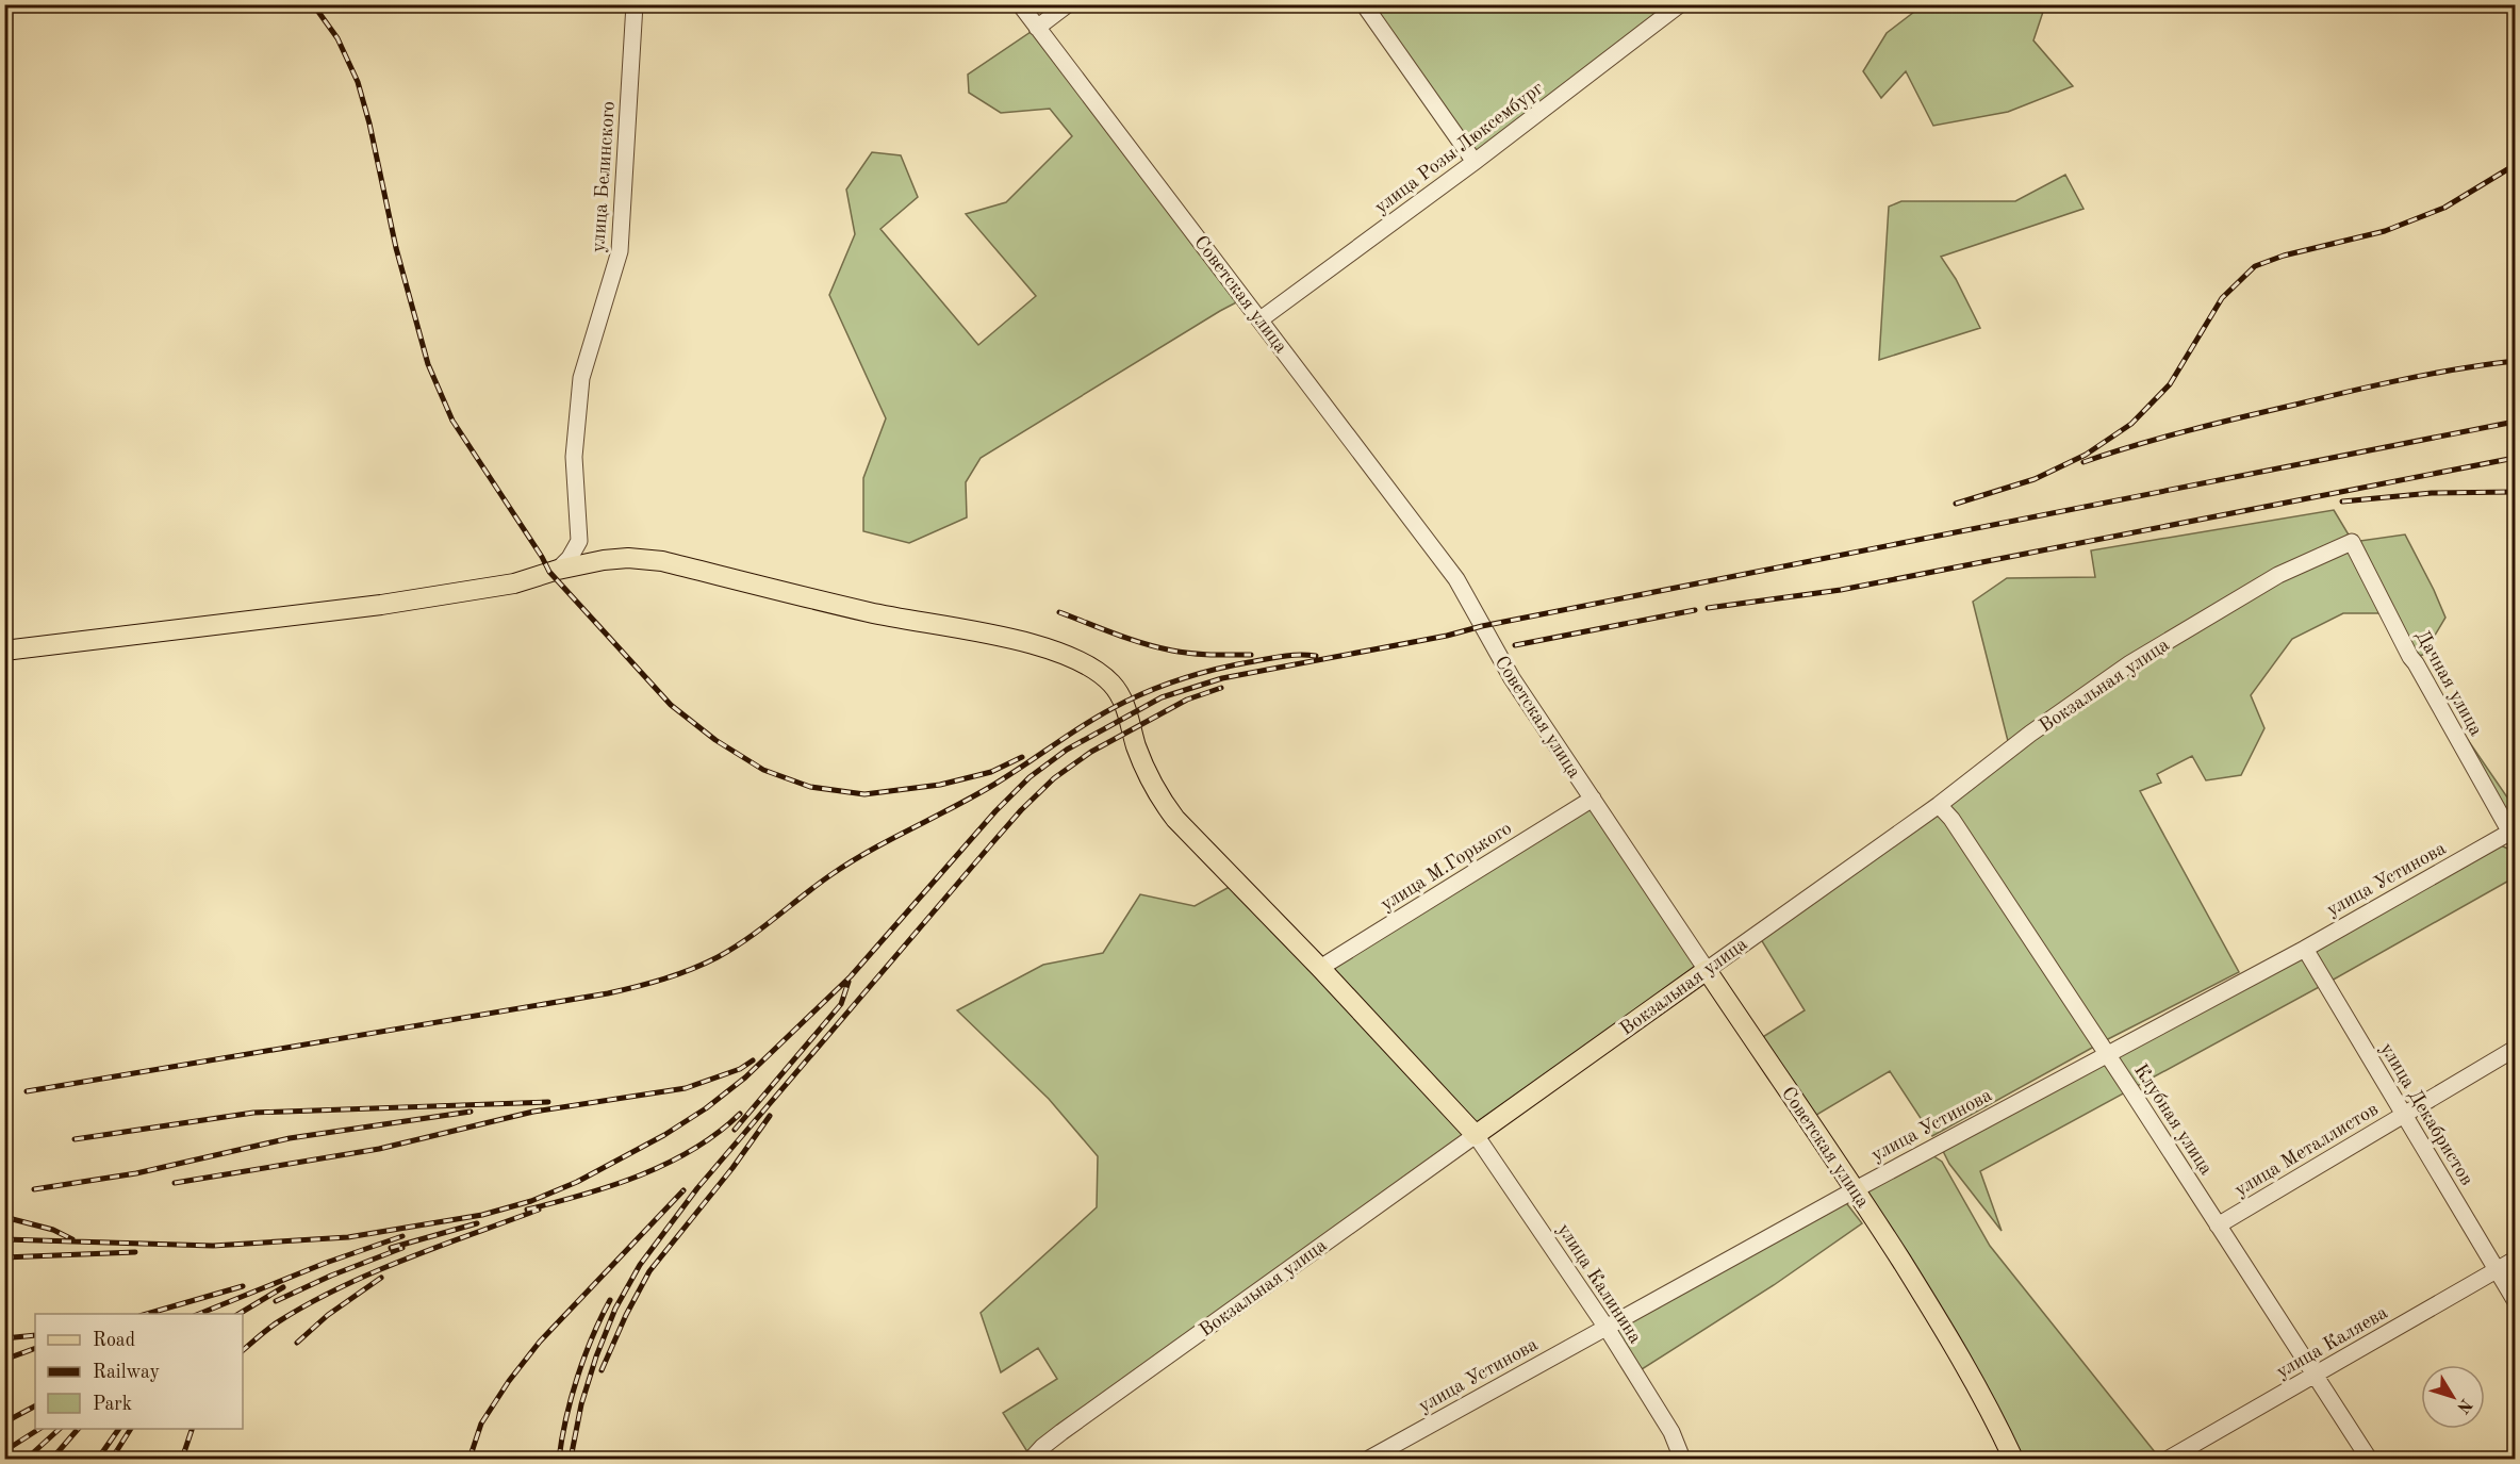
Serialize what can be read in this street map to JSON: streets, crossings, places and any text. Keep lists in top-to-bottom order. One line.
{"streets":{"main road":["Советская улица","Вокзальная улица"],"street":["улица Розы Люксембург","улица Белинского","Дачная улица","улица М.Горького","улица Устинова","улица Декабристов","Клубная улица","улица Металлистов","улица Калинина","улица Каляева"]},"crossings":[["улица Розы Люксембург","Советская улица"],["Советская улица","Вокзальная улица"],["Советская улица","улица М.Горького"],["Советская улица","улица Устинова"],["Дачная улица","Вокзальная улица"],["Дачная улица","улица Устинова"],["Вокзальная улица","Клубная улица"],["Вокзальная улица","улица Калинина"],["улица Устинова","улица Декабристов"],["улица Устинова","Клубная улица"],["улица Устинова","улица Калинина"],["улица Декабристов","улица Металлистов"],["улица Декабристов","улица Каляева"],["Клубная улица","улица Металлистов"],["Клубная улица","улица Каляева"]],"legend":["Road","Railway","Park"],"north":"bottom right"}
